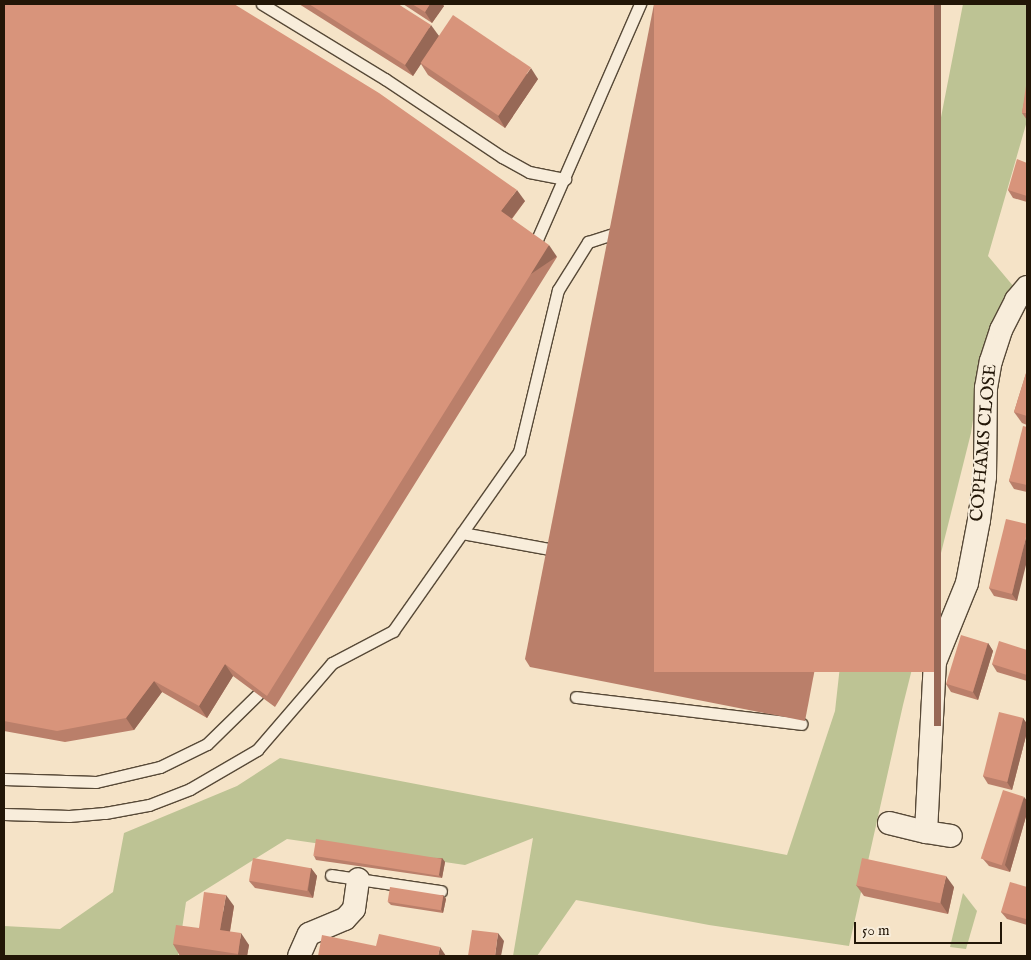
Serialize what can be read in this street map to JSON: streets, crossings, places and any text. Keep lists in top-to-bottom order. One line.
{"streets":{"street":["COPHAMS CLOSE"]},"scale_bar":"50 m"}
